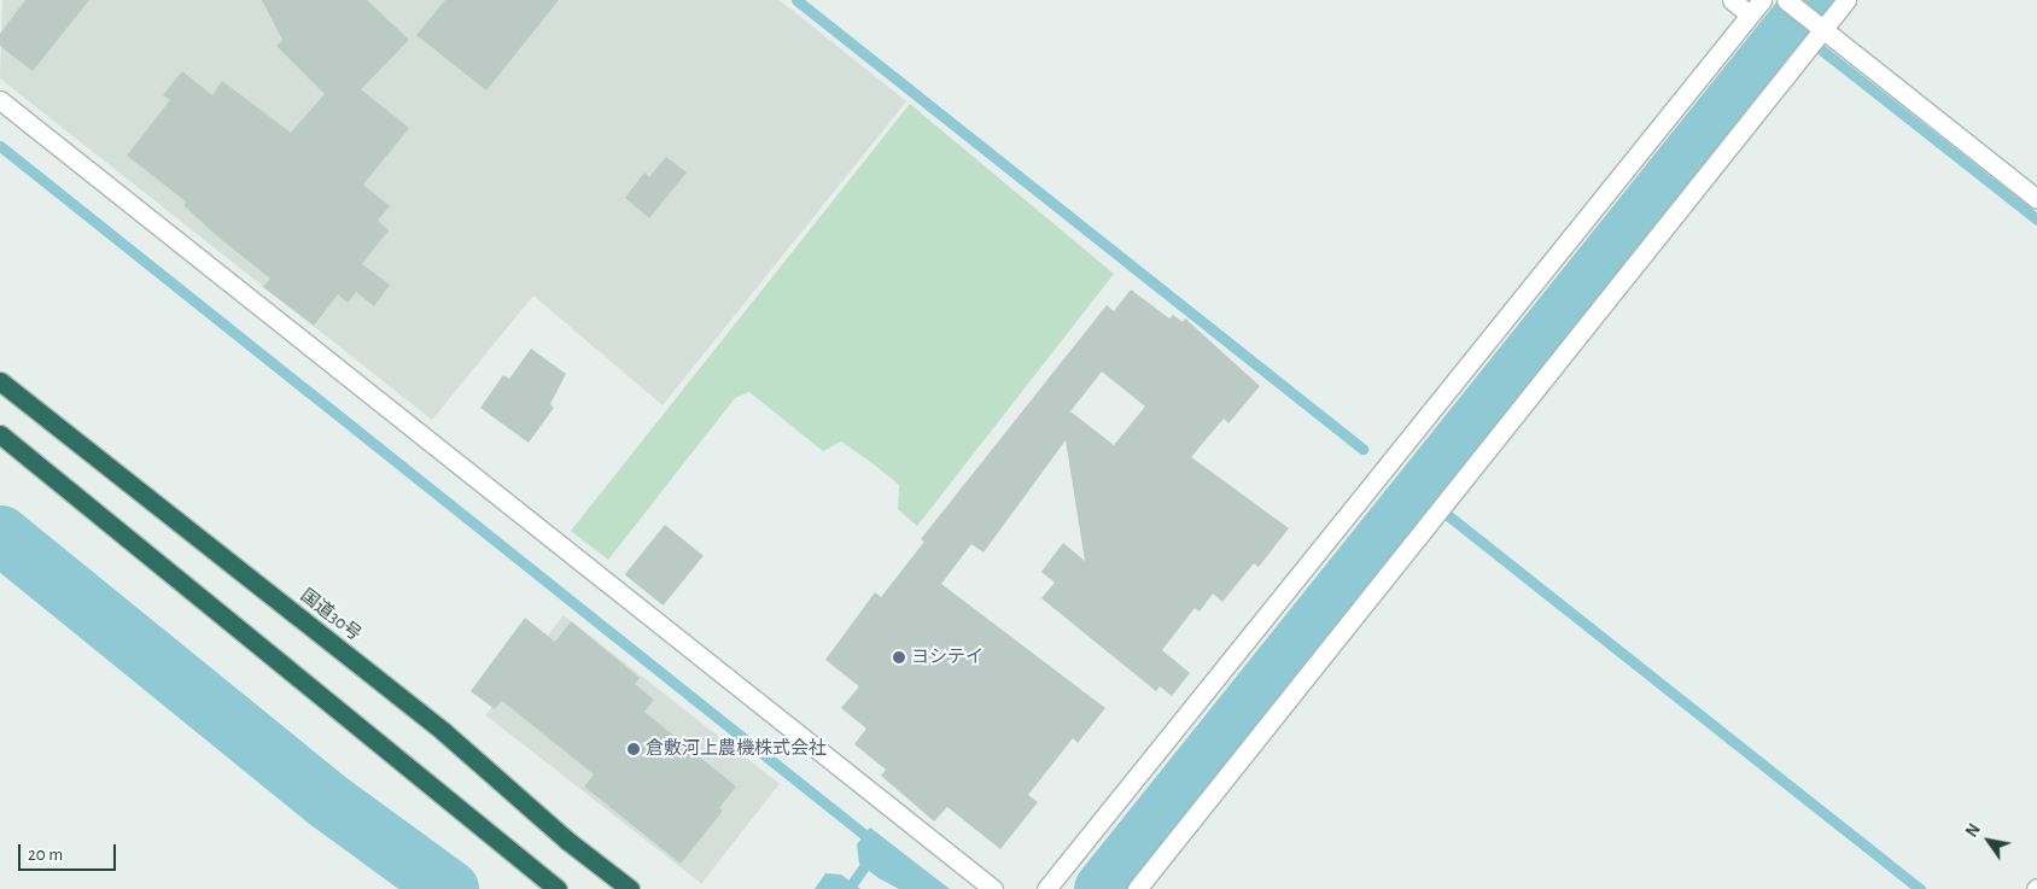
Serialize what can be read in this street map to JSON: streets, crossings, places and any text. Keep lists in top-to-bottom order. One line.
{"streets":{"highway":["国道30号"]},"places":["ヨシテイ","倉敷河上農機株式会社"],"scale_bar":"20 m","north":"top left"}
